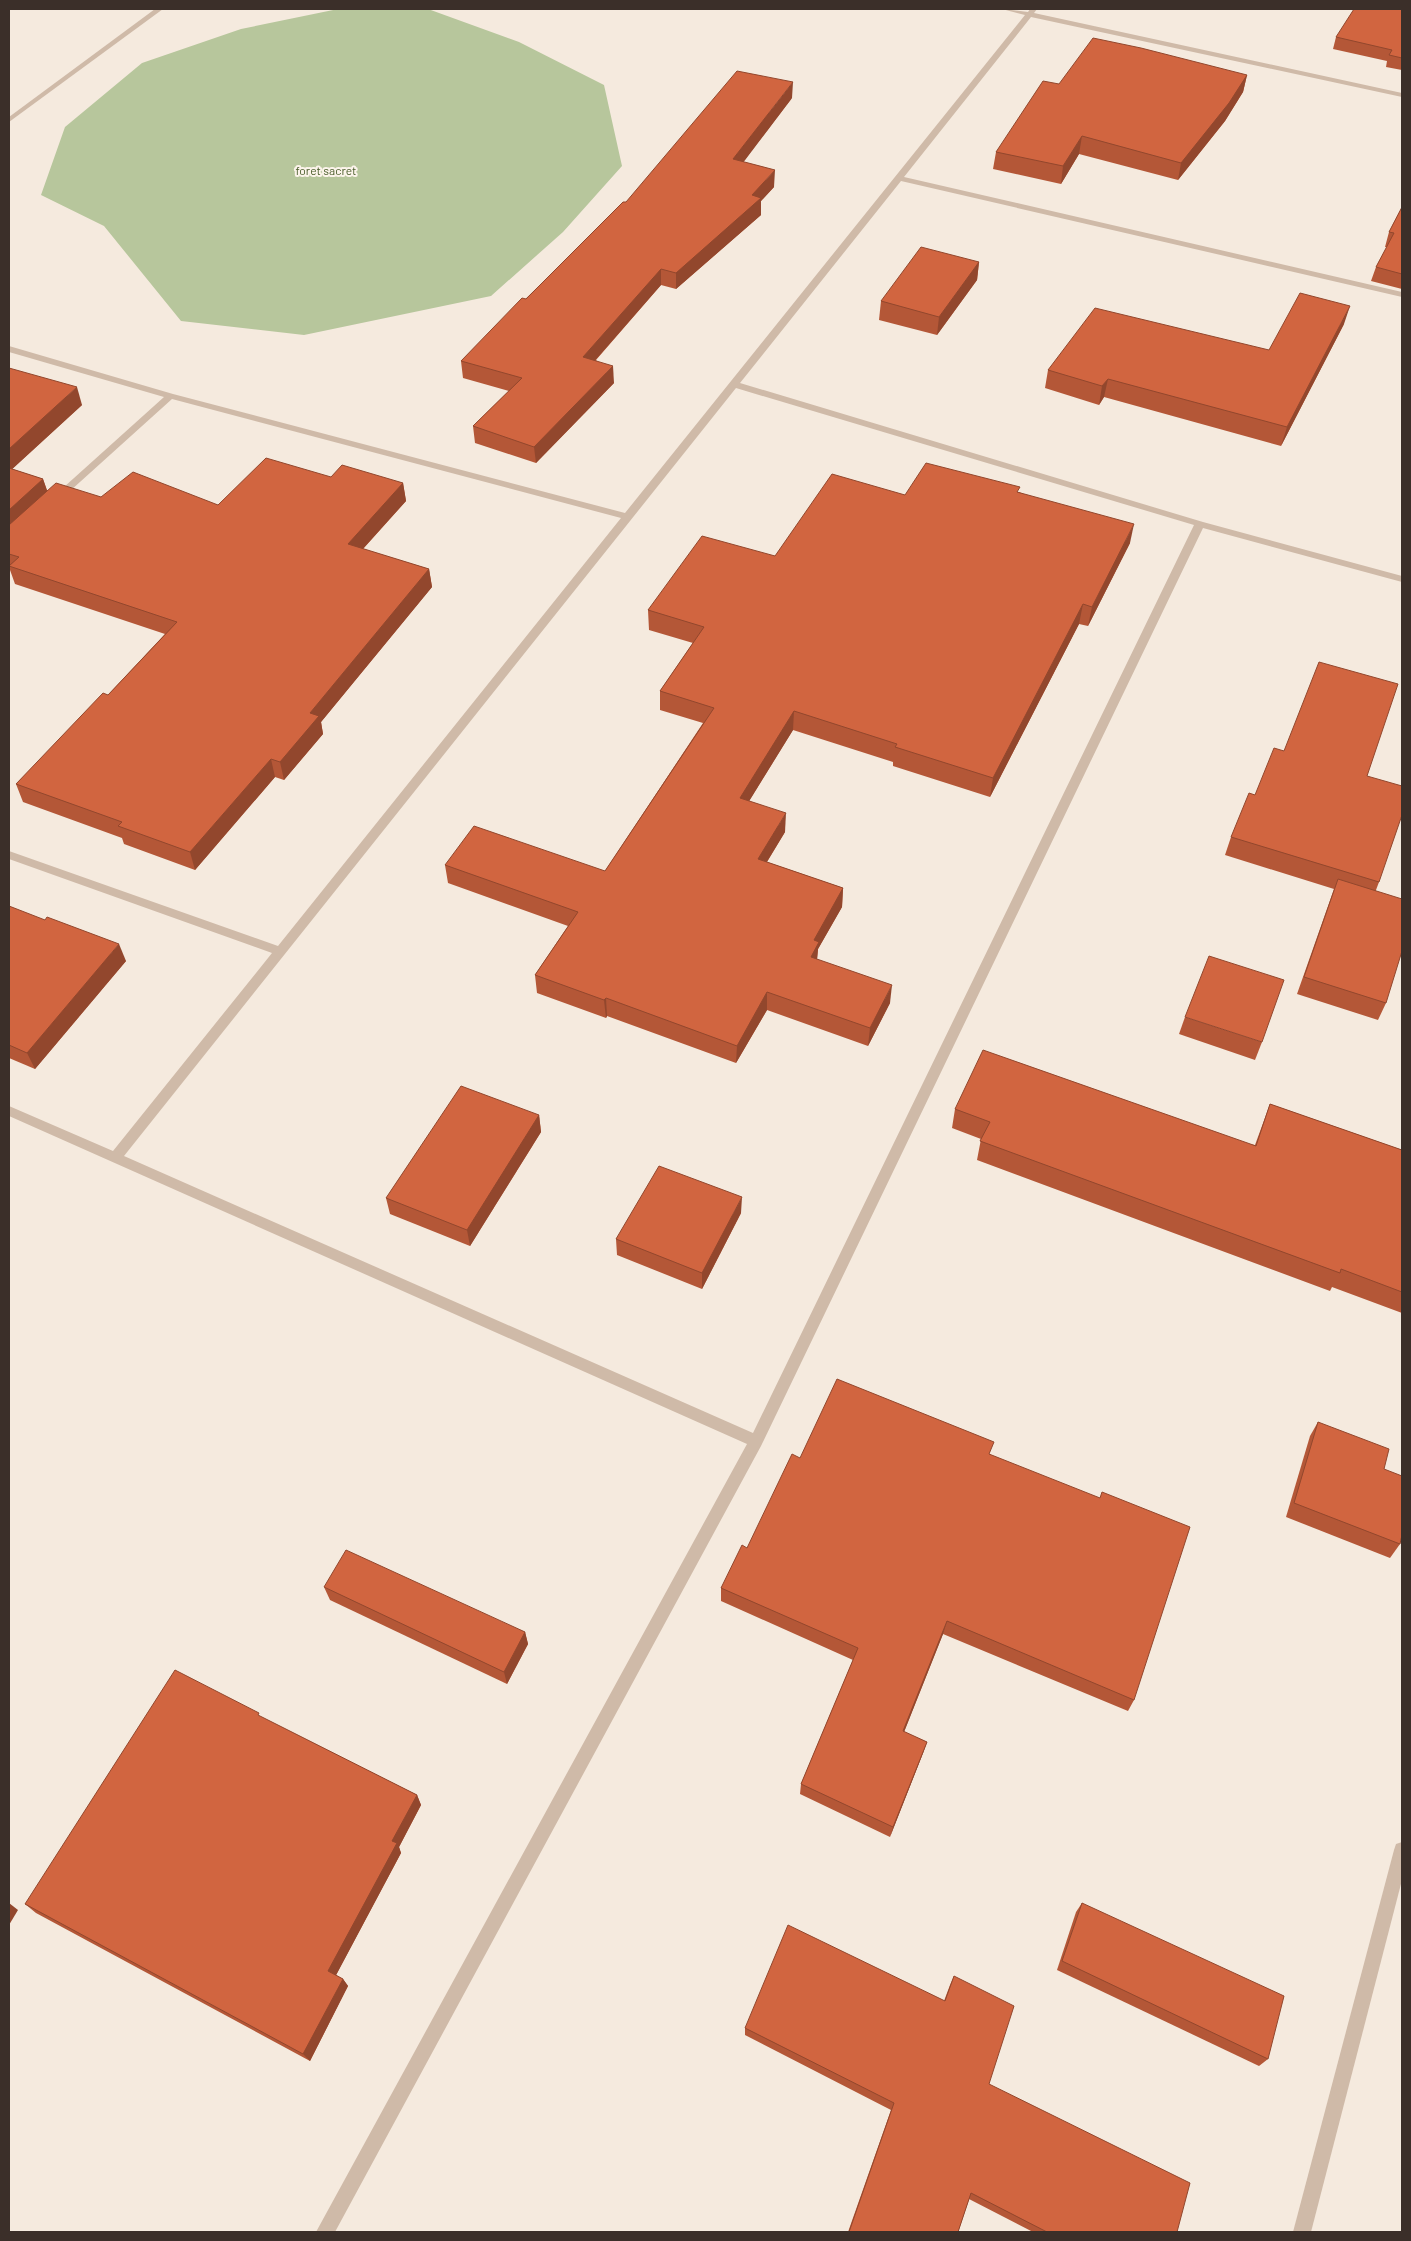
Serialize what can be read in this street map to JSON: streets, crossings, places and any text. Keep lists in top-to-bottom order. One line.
{"parks":["foret sacret"]}
